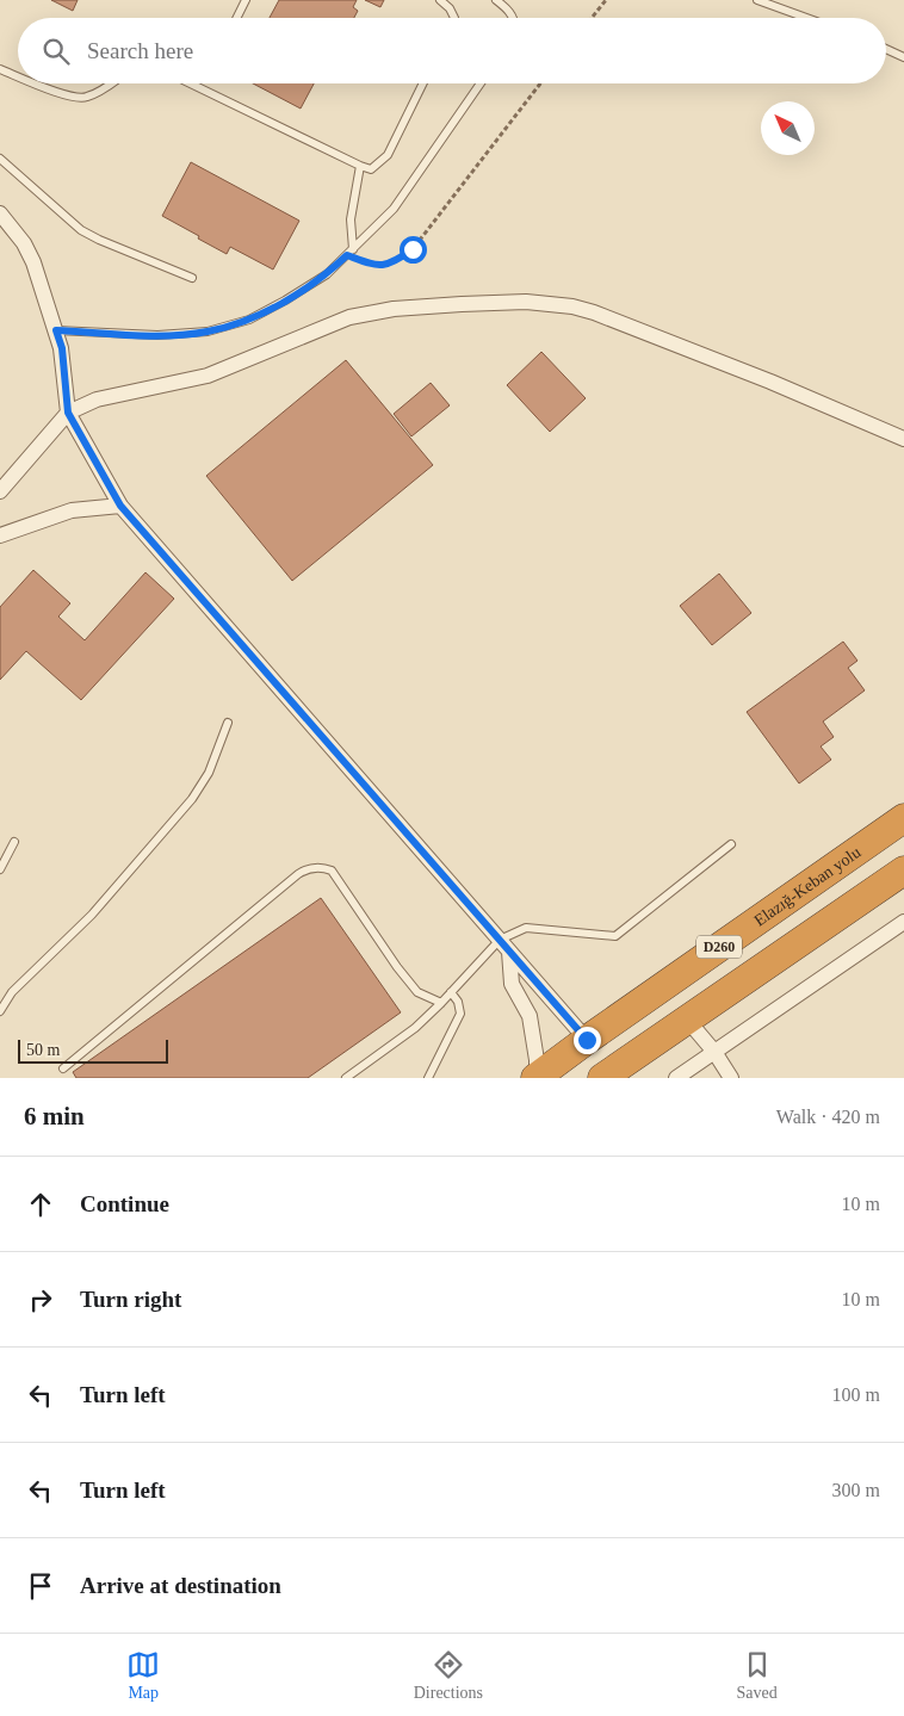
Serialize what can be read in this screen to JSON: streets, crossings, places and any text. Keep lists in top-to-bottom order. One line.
{"streets":{"highway":["Elazığ-Keban yolu","D260"]},"scale_bar":"50 m","north":"top left","page":{"search":"Search here","scale":"50 m","heading":["6 min","Walk · 420 m"],"list":[["Continue","10 m"],["Turn right","10 m"],["Turn left","100 m"],["Turn left","300 m"],"Arrive at destination"],"nav":["Map","Directions","Saved"]}}
